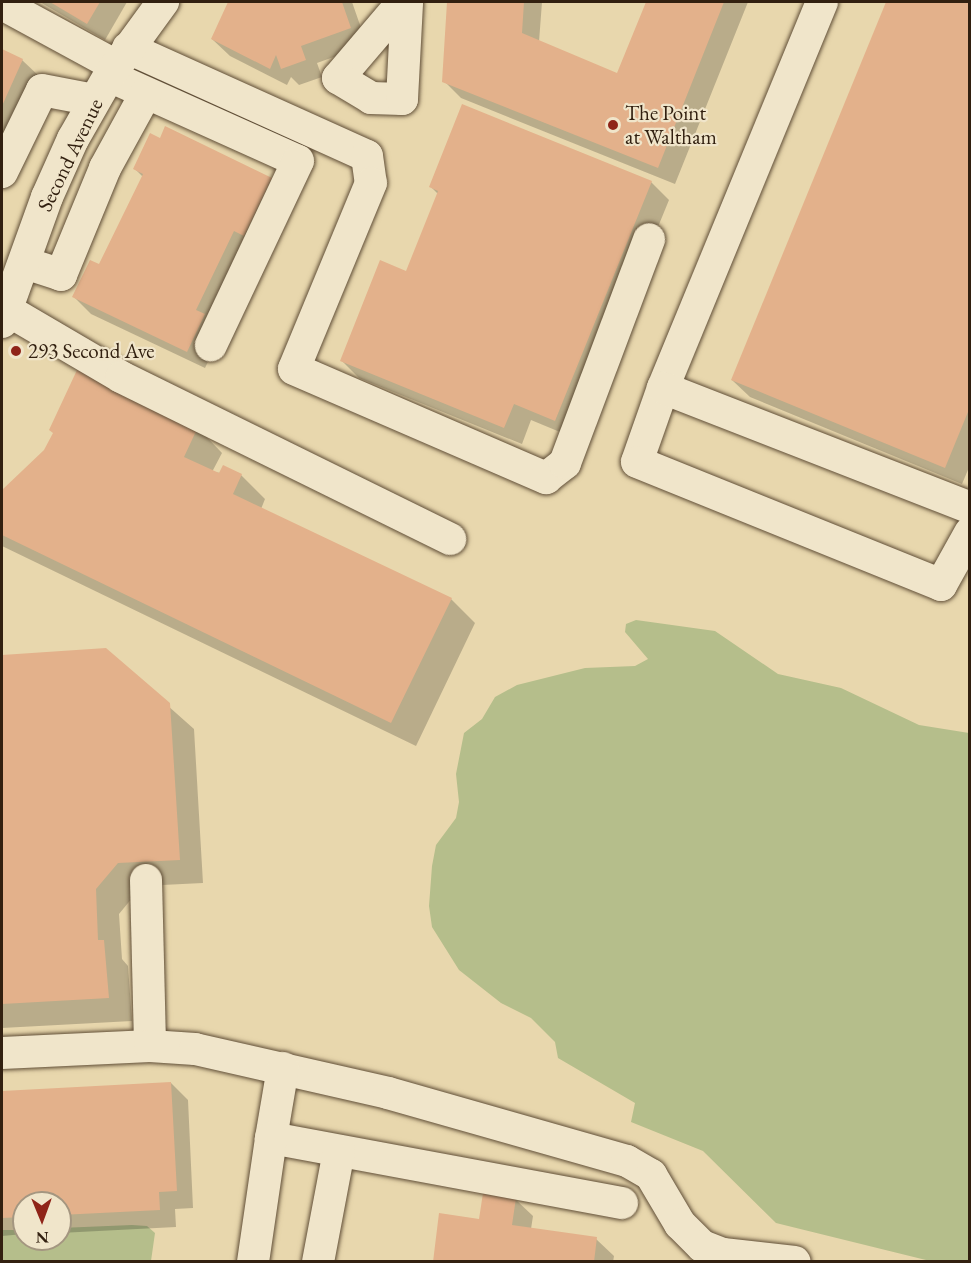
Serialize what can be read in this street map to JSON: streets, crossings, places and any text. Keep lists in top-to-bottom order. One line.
{"streets":{"street":["Second Avenue"]},"places":["The Point at Waltham","293 Second Ave"],"north":"bottom"}
